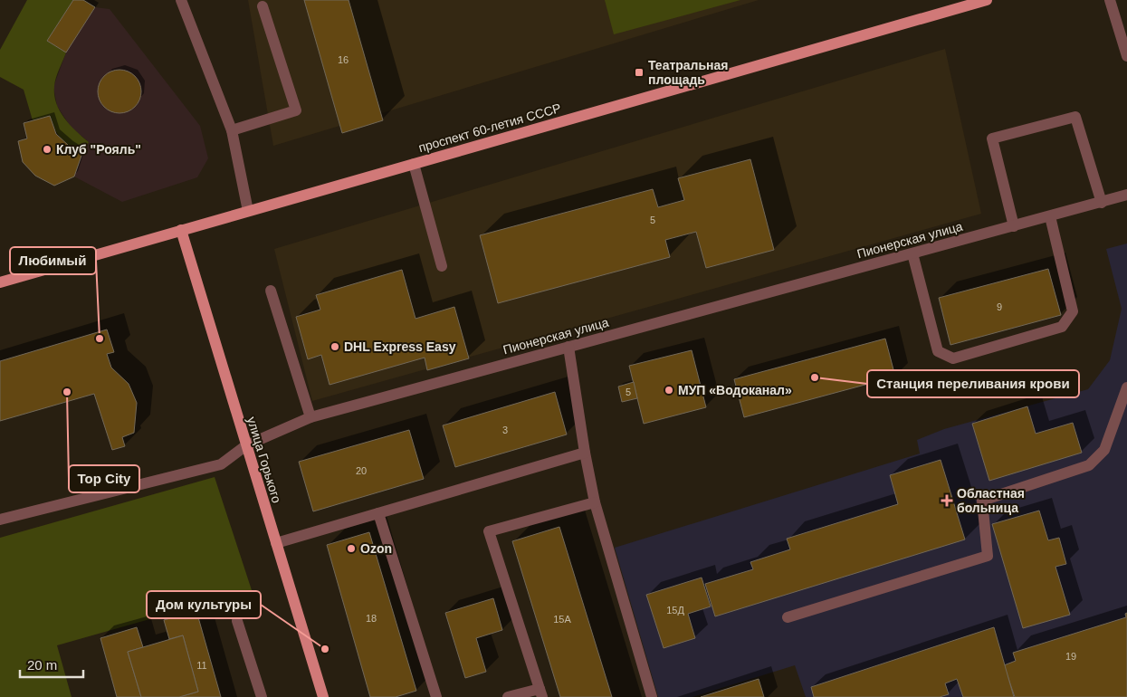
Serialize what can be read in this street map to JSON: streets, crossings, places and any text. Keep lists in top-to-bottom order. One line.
{"streets":{"main road":["проспект 60-летия СССР","улица Горького"],"street":["Пионерская улица"]},"crossings":[["проспект 60-летия СССР","улица Горького"],["Пионерская улица","улица Горького"]],"places":{"transit":["Театральная площадь"],"other":["Клуб \"Рояль\"","Любимый","DHL Express Easy","Станция переливания крови","МУП «Водоканал»","Top City","Ozon","Дом культуры"],"health":["Областная больница"]},"house_numbers":["16","5","9","5","3","20","15Д","18","15А","19","11"],"scale_bar":"20 m"}
